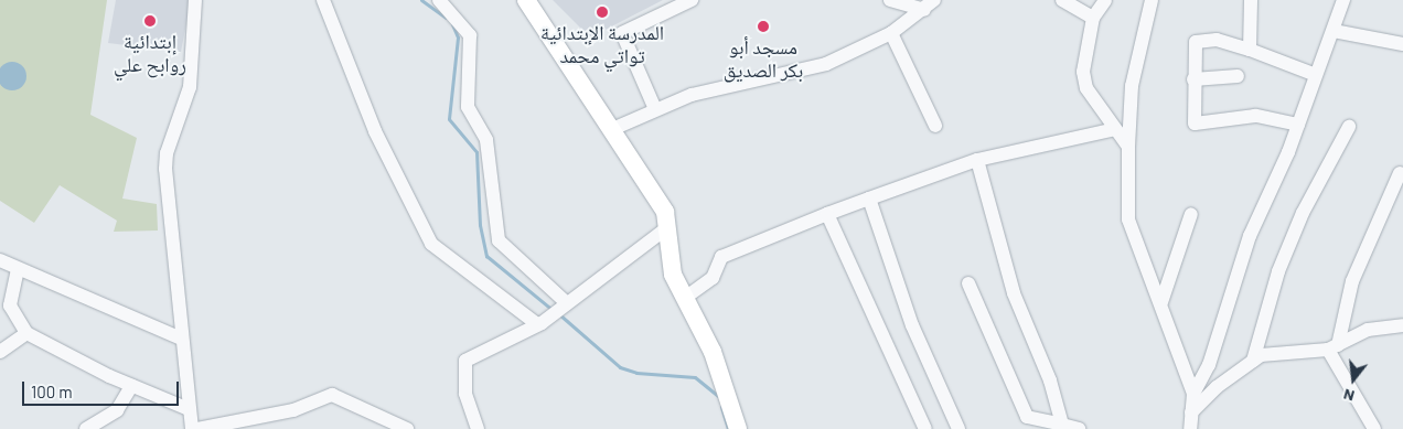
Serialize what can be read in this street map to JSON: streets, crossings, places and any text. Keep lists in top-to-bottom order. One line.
{"places":["المدرسة الإبتدائية تواتي محمد","إبتدائية روابح علي","مسجد أبو بكر الصديق"],"scale_bar":"100 m","north":"bottom"}
